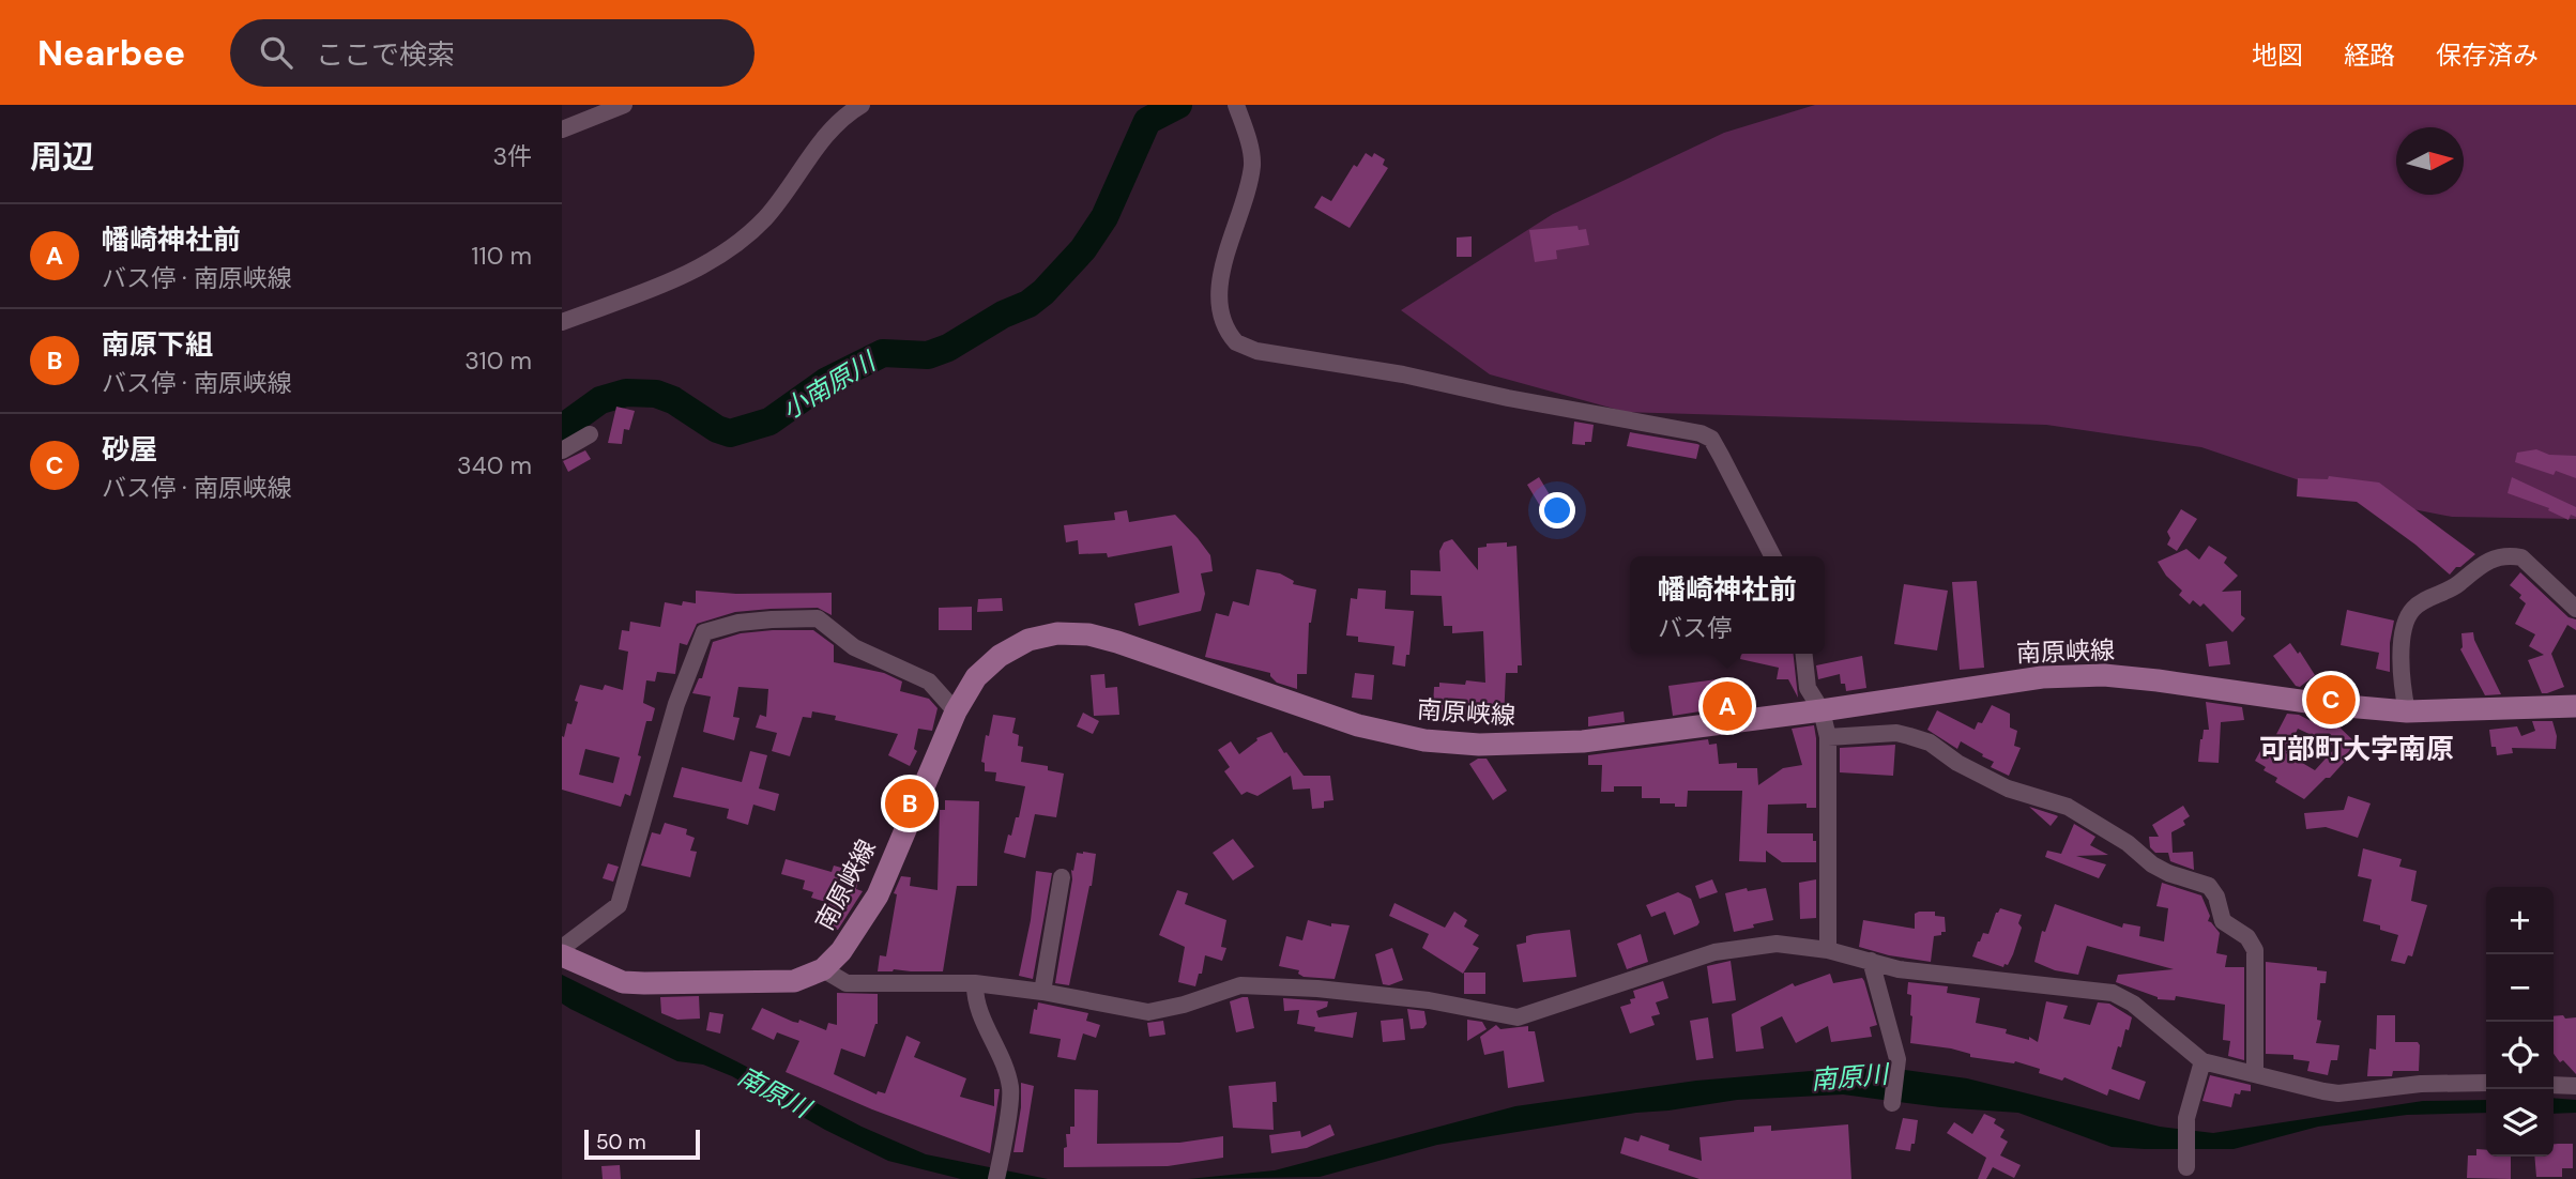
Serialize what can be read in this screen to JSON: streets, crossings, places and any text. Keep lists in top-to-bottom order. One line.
{"streets":{"main road":["南原峡線"]},"districts":["可部町大字南原"],"water":["小南原川","南原川"],"scale_bar":"50 m","north":"right","page":{"header":"Nearbee","search":"ここで検索","nav":["地図","経路","保存済み"],"heading":["周辺","3件"],"list":[{"mark":"A","name":"幡崎神社前","note":"バス停 · 南原峡線","value":"110 m"},{"mark":"B","name":"南原下組","note":"バス停 · 南原峡線","value":"310 m"},{"mark":"C","name":"砂屋","note":"バス停 · 南原峡線","value":"340 m"}],"popup":["幡崎神社前","バス停"],"pins":["C","A","B"],"map_buttons":["+","−"],"scale":"50 m"}}
